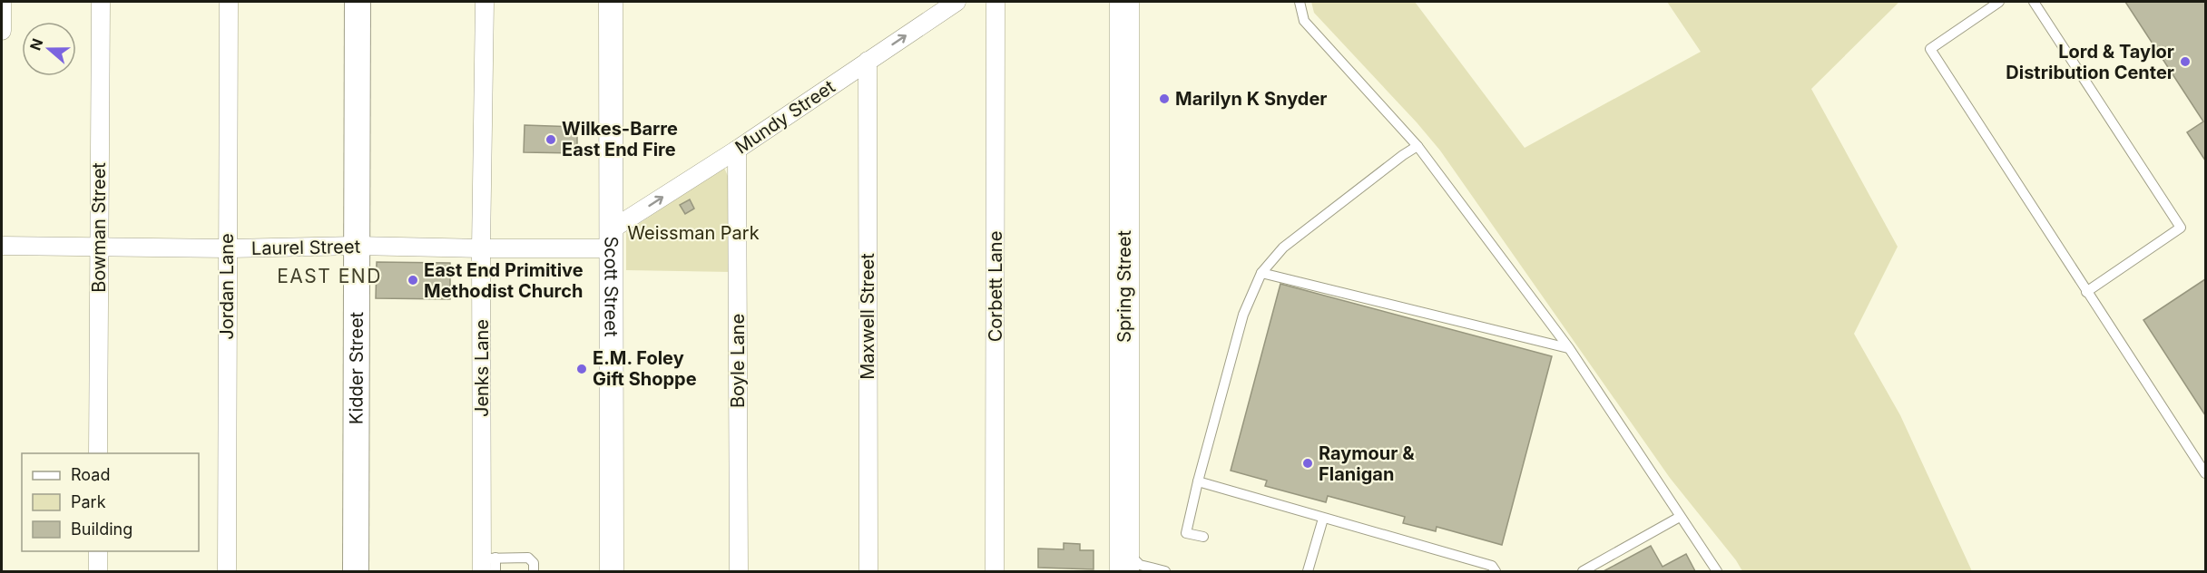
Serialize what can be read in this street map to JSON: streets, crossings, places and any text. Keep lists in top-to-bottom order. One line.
{"streets":{"main road":["Spring Street","Kidder Street"],"street":["Mundy Street","Bowman Street","Laurel Street","Jordan Lane","Scott Street","Corbett Lane","Maxwell Street","Boyle Lane","Jenks Lane"]},"crossings":[["Mundy Street","Laurel Street"],["Mundy Street","Scott Street"],["Mundy Street","Maxwell Street"],["Mundy Street","Boyle Lane"],["Bowman Street","Laurel Street"],["Laurel Street","Jordan Lane"],["Laurel Street","Scott Street"],["Laurel Street","Kidder Street"],["Laurel Street","Jenks Lane"]],"one_way":["Mundy Street"],"districts":["EAST END"],"parks":["Weissman Park"],"places":["Lord & Taylor Distribution Center","Marilyn K Snyder","Wilkes-Barre East End Fire","East End Primitive Methodist Church","E.M. Foley Gift Shoppe","Raymour & Flanigan"],"legend":["Road","Park","Building"],"north":"left"}
